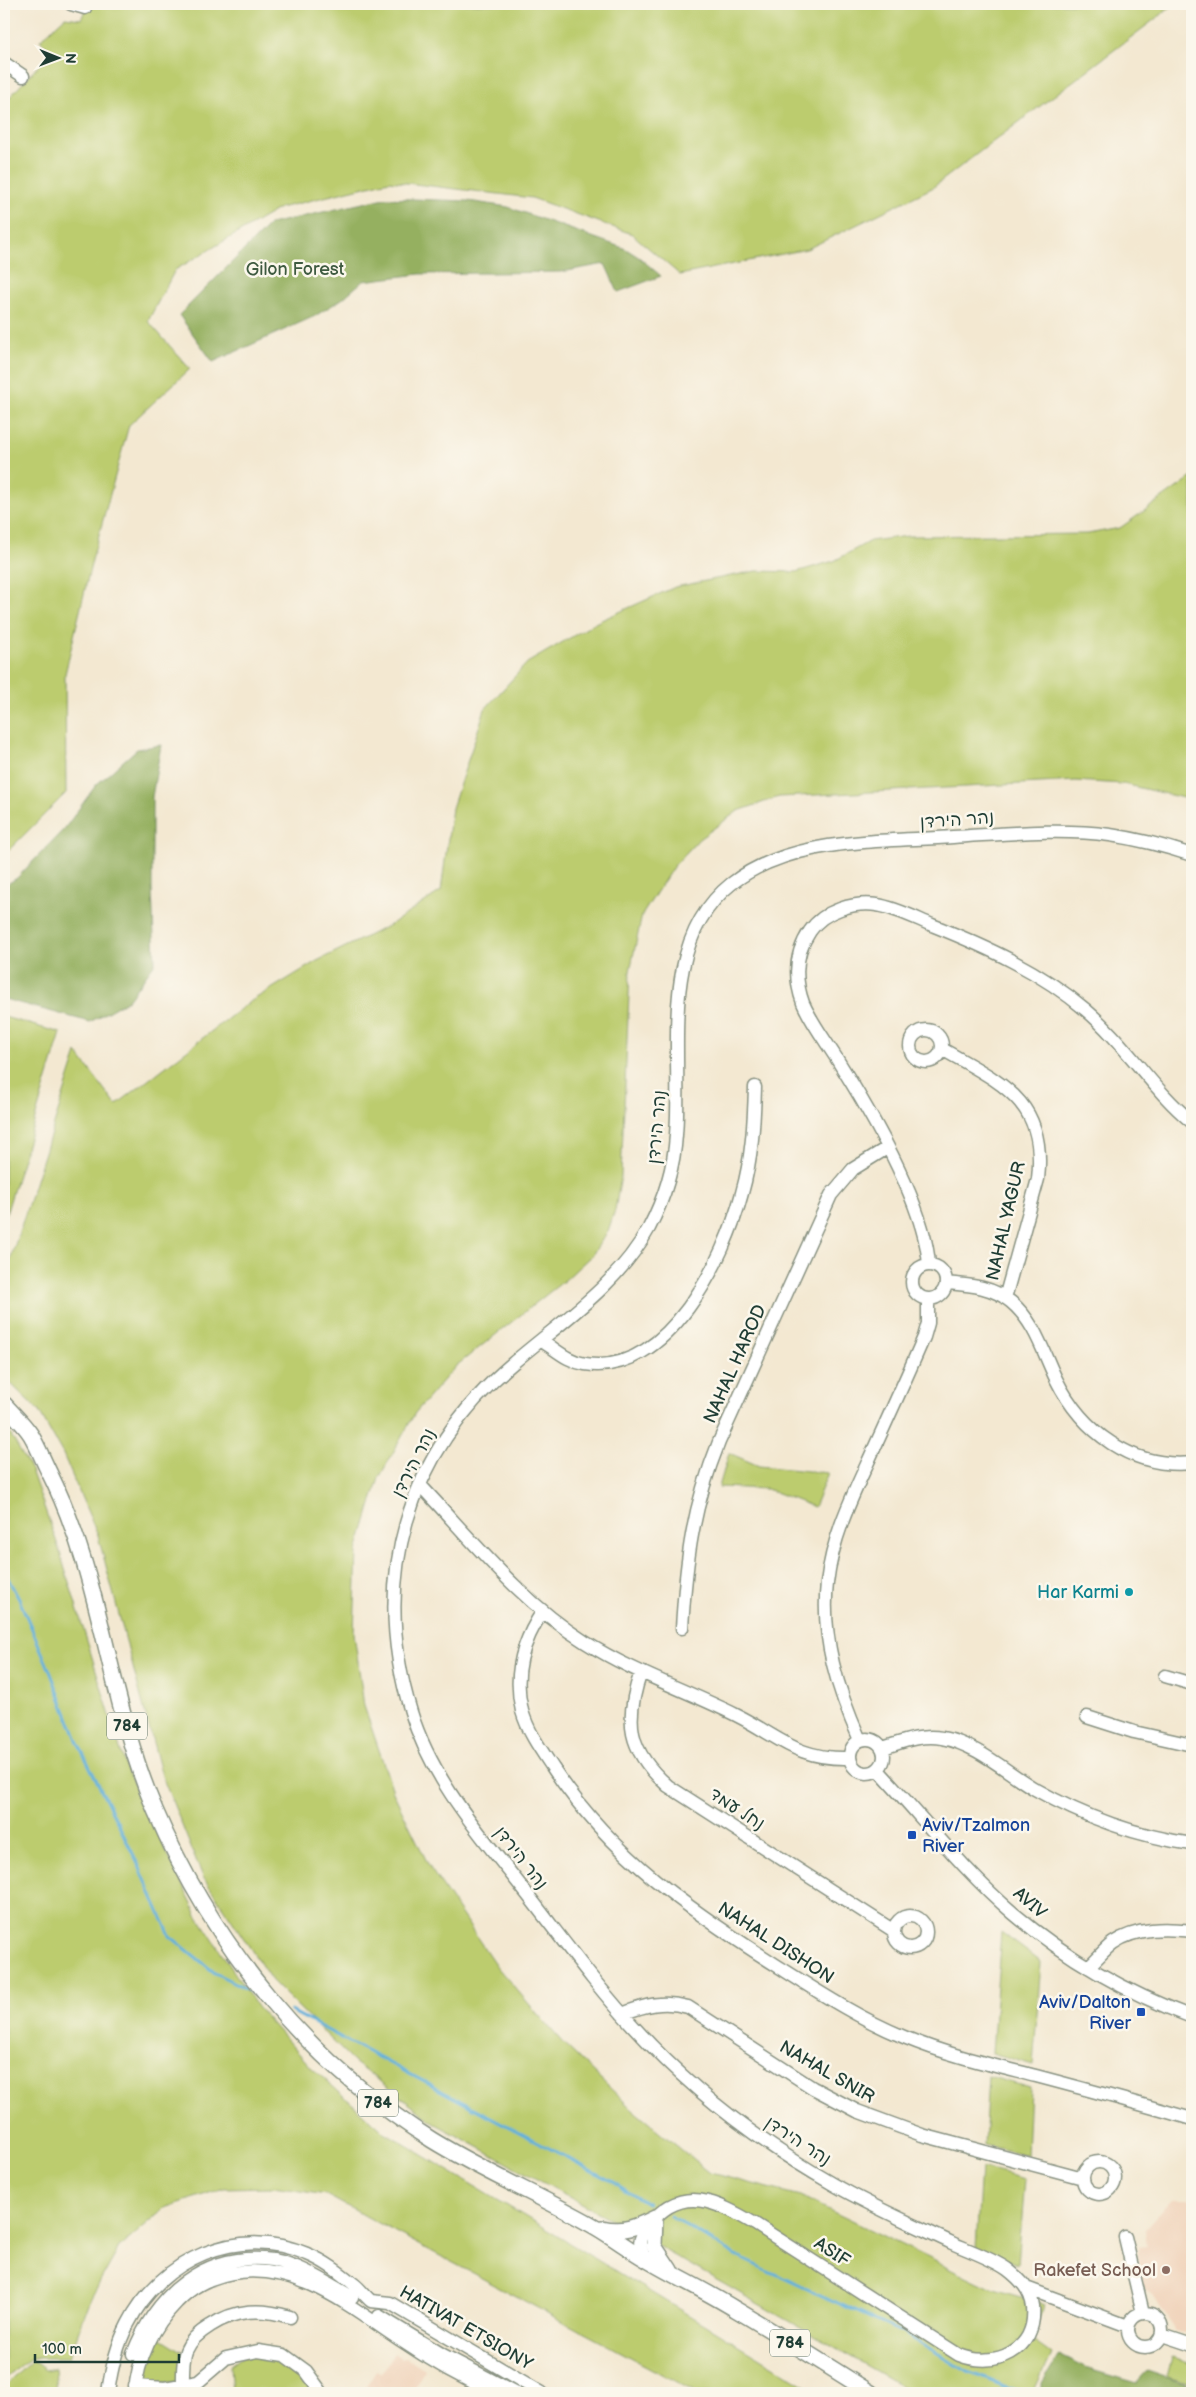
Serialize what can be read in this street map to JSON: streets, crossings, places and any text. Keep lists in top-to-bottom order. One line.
{"streets":{"main road":["784"],"street":["נהר הירדן","NAHAL YAGUR","NAHAL HAROD","נחל עמד","AVIV","NAHAL DISHON","NAHAL SNIR","ASIF","HATIVAT ETSIONY"]},"crossings":[["נהר הירדן","NAHAL SNIR"],["נהר הירדן","ASIF"],["784","ASIF"]],"parks":["Gilon Forest"],"places":{"other":["Har Karmi","Rakefet School"],"transit":["Aviv/Tzalmon River","Aviv/Dalton River"]},"scale_bar":"100 m","north":"right"}
